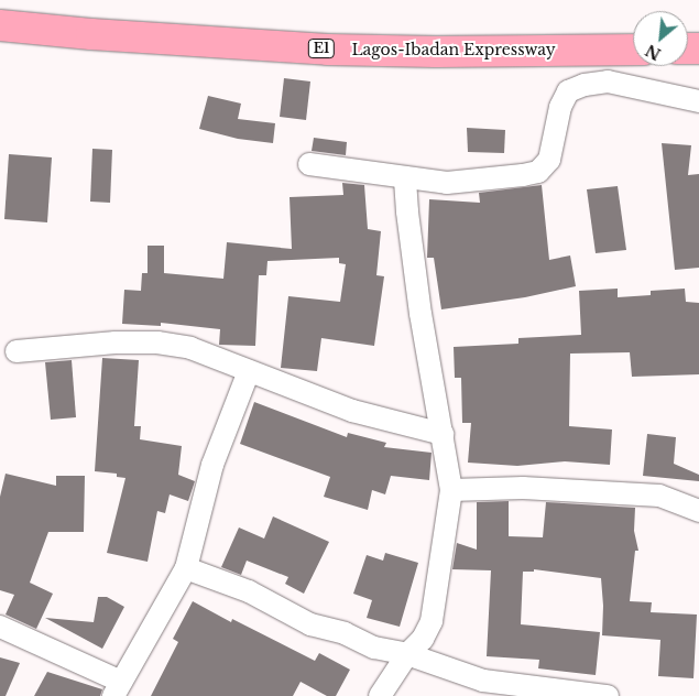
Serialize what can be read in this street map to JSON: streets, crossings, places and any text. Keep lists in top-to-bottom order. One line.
{"streets":{"highway":["E1","Lagos-Ibadan Expressway"]},"north":"bottom left"}
